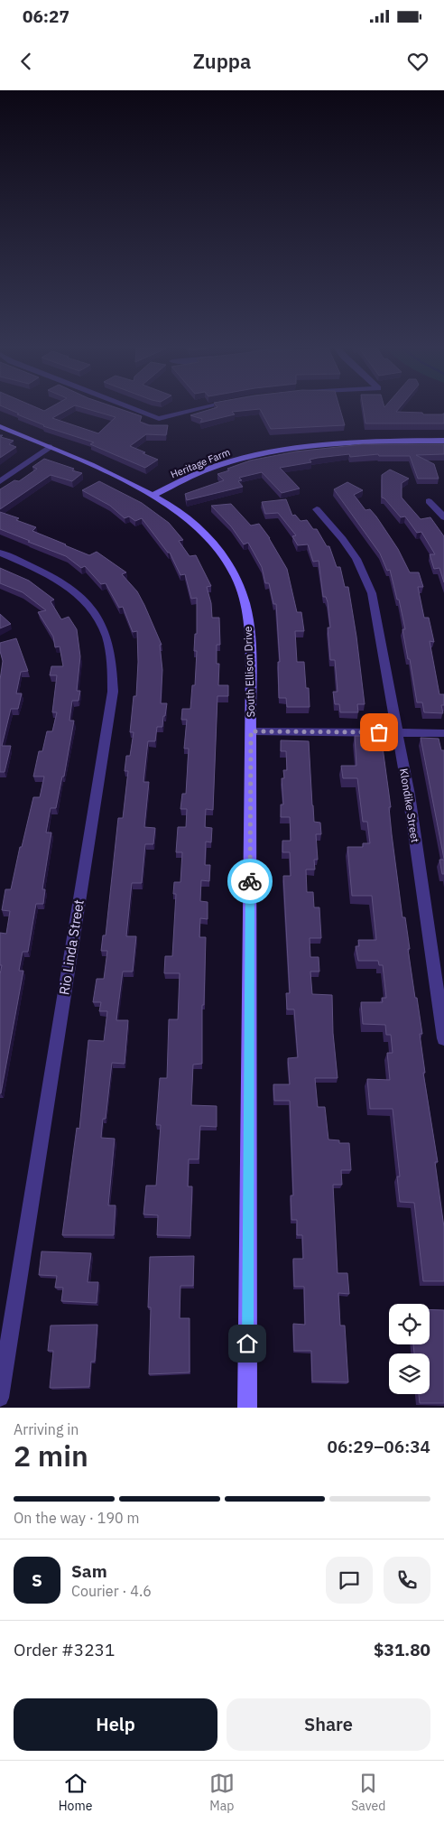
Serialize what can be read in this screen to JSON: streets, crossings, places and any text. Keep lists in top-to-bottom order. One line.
{"streets":{"street":["Heritage Farm","South Ellison Drive","Klondike Street","Rio Linda Street"]},"crossings":[["Heritage Farm","South Ellison Drive"]],"page":{"status":"06:27","header":"Zuppa","heading":["2 min","Arriving in","06:29–06:34"],"panel":["Sam","Courier · 4.6","Order #3231","$31.80"],"bar":"On the way · 190 m","round":"S","buttons":["Help","Share"],"tabs":["Home","Map","Saved"]}}
